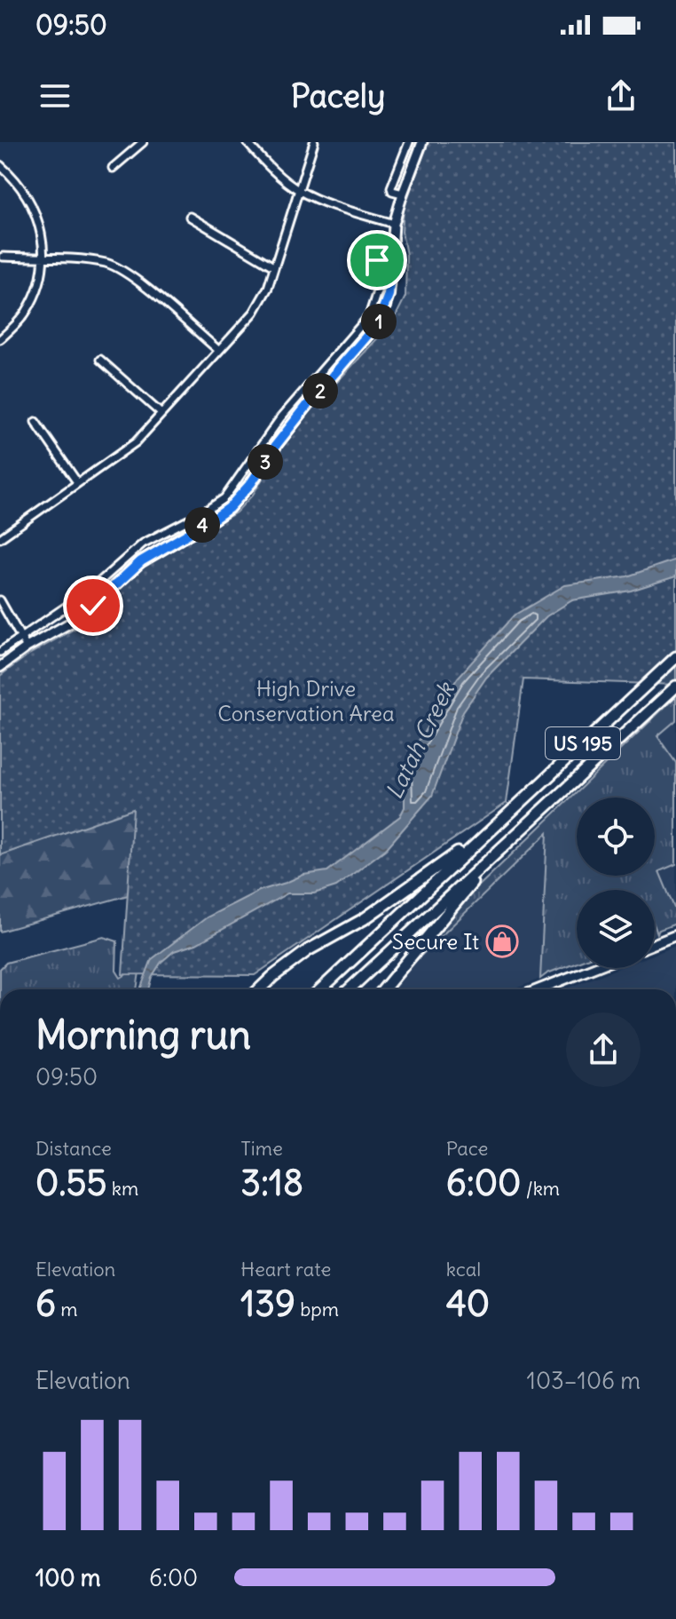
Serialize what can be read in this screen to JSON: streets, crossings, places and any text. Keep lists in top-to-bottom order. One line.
{"streets":{"highway":["US 195"]},"water":["Latah Creek"],"parks":["High Drive Conservation Area"],"places":{"shop":["Secure It"]},"page":{"status":"09:50","header":"Pacely","pins":["1","2","3","4"],"heading":["Morning run","09:50"],"stats":[["Distance","0.55 km"],["Time","3:18"],["Pace","6:00 /km"],["Elevation","6 m"],["Heart rate","139 bpm"],["kcal","40"]],"chart":["Elevation","103–106 m"],"list":[{"name":"100 m","note":"6:00"}]}}
